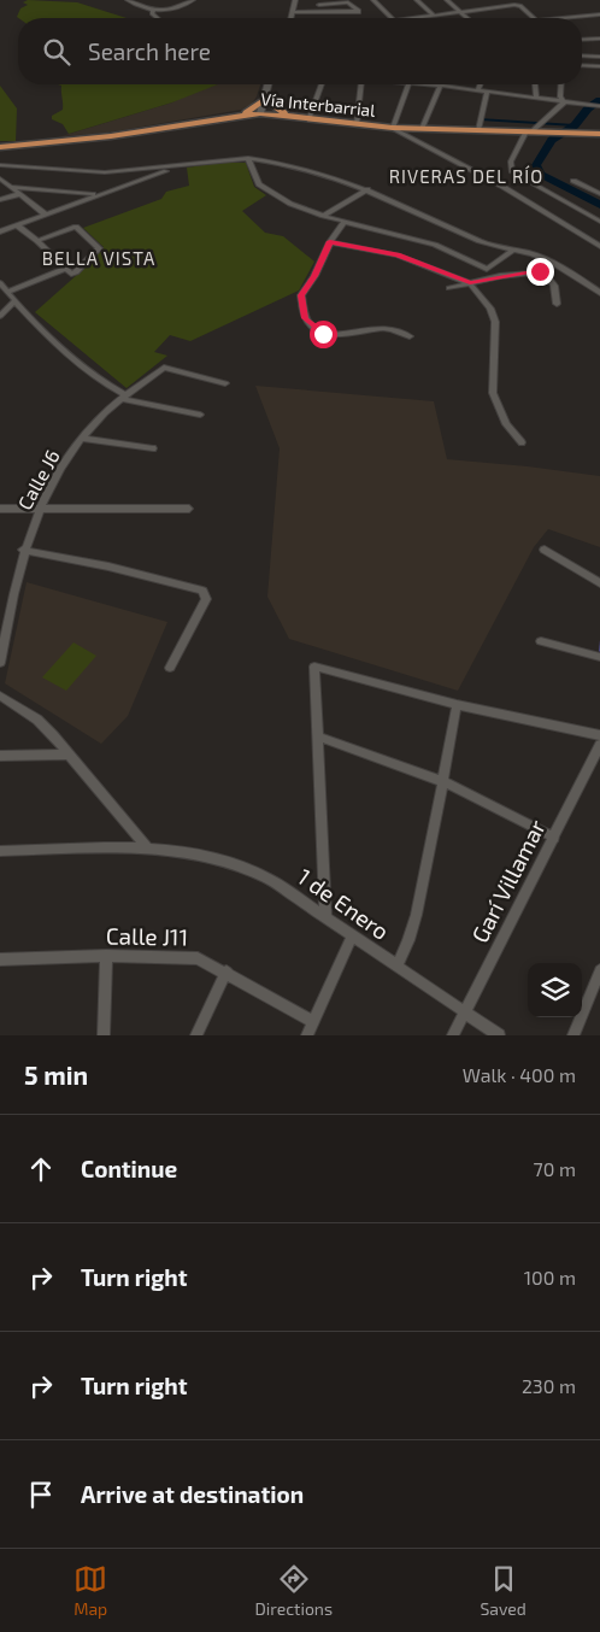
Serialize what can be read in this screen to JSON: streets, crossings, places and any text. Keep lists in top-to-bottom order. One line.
{"streets":{"main road":["Vía Interbarrial"],"street":["Calle J6","Garí Villamar","1 de Enero","Calle J11"]},"crossings":[["Garí Villamar","1 de Enero"]],"districts":["RIVERAS DEL RÍO","BELLA VISTA"],"page":{"search":"Search here","heading":["5 min","Walk · 400 m"],"list":[["Continue","70 m"],["Turn right","100 m"],["Turn right","230 m"],"Arrive at destination"],"nav":["Map","Directions","Saved"]}}
